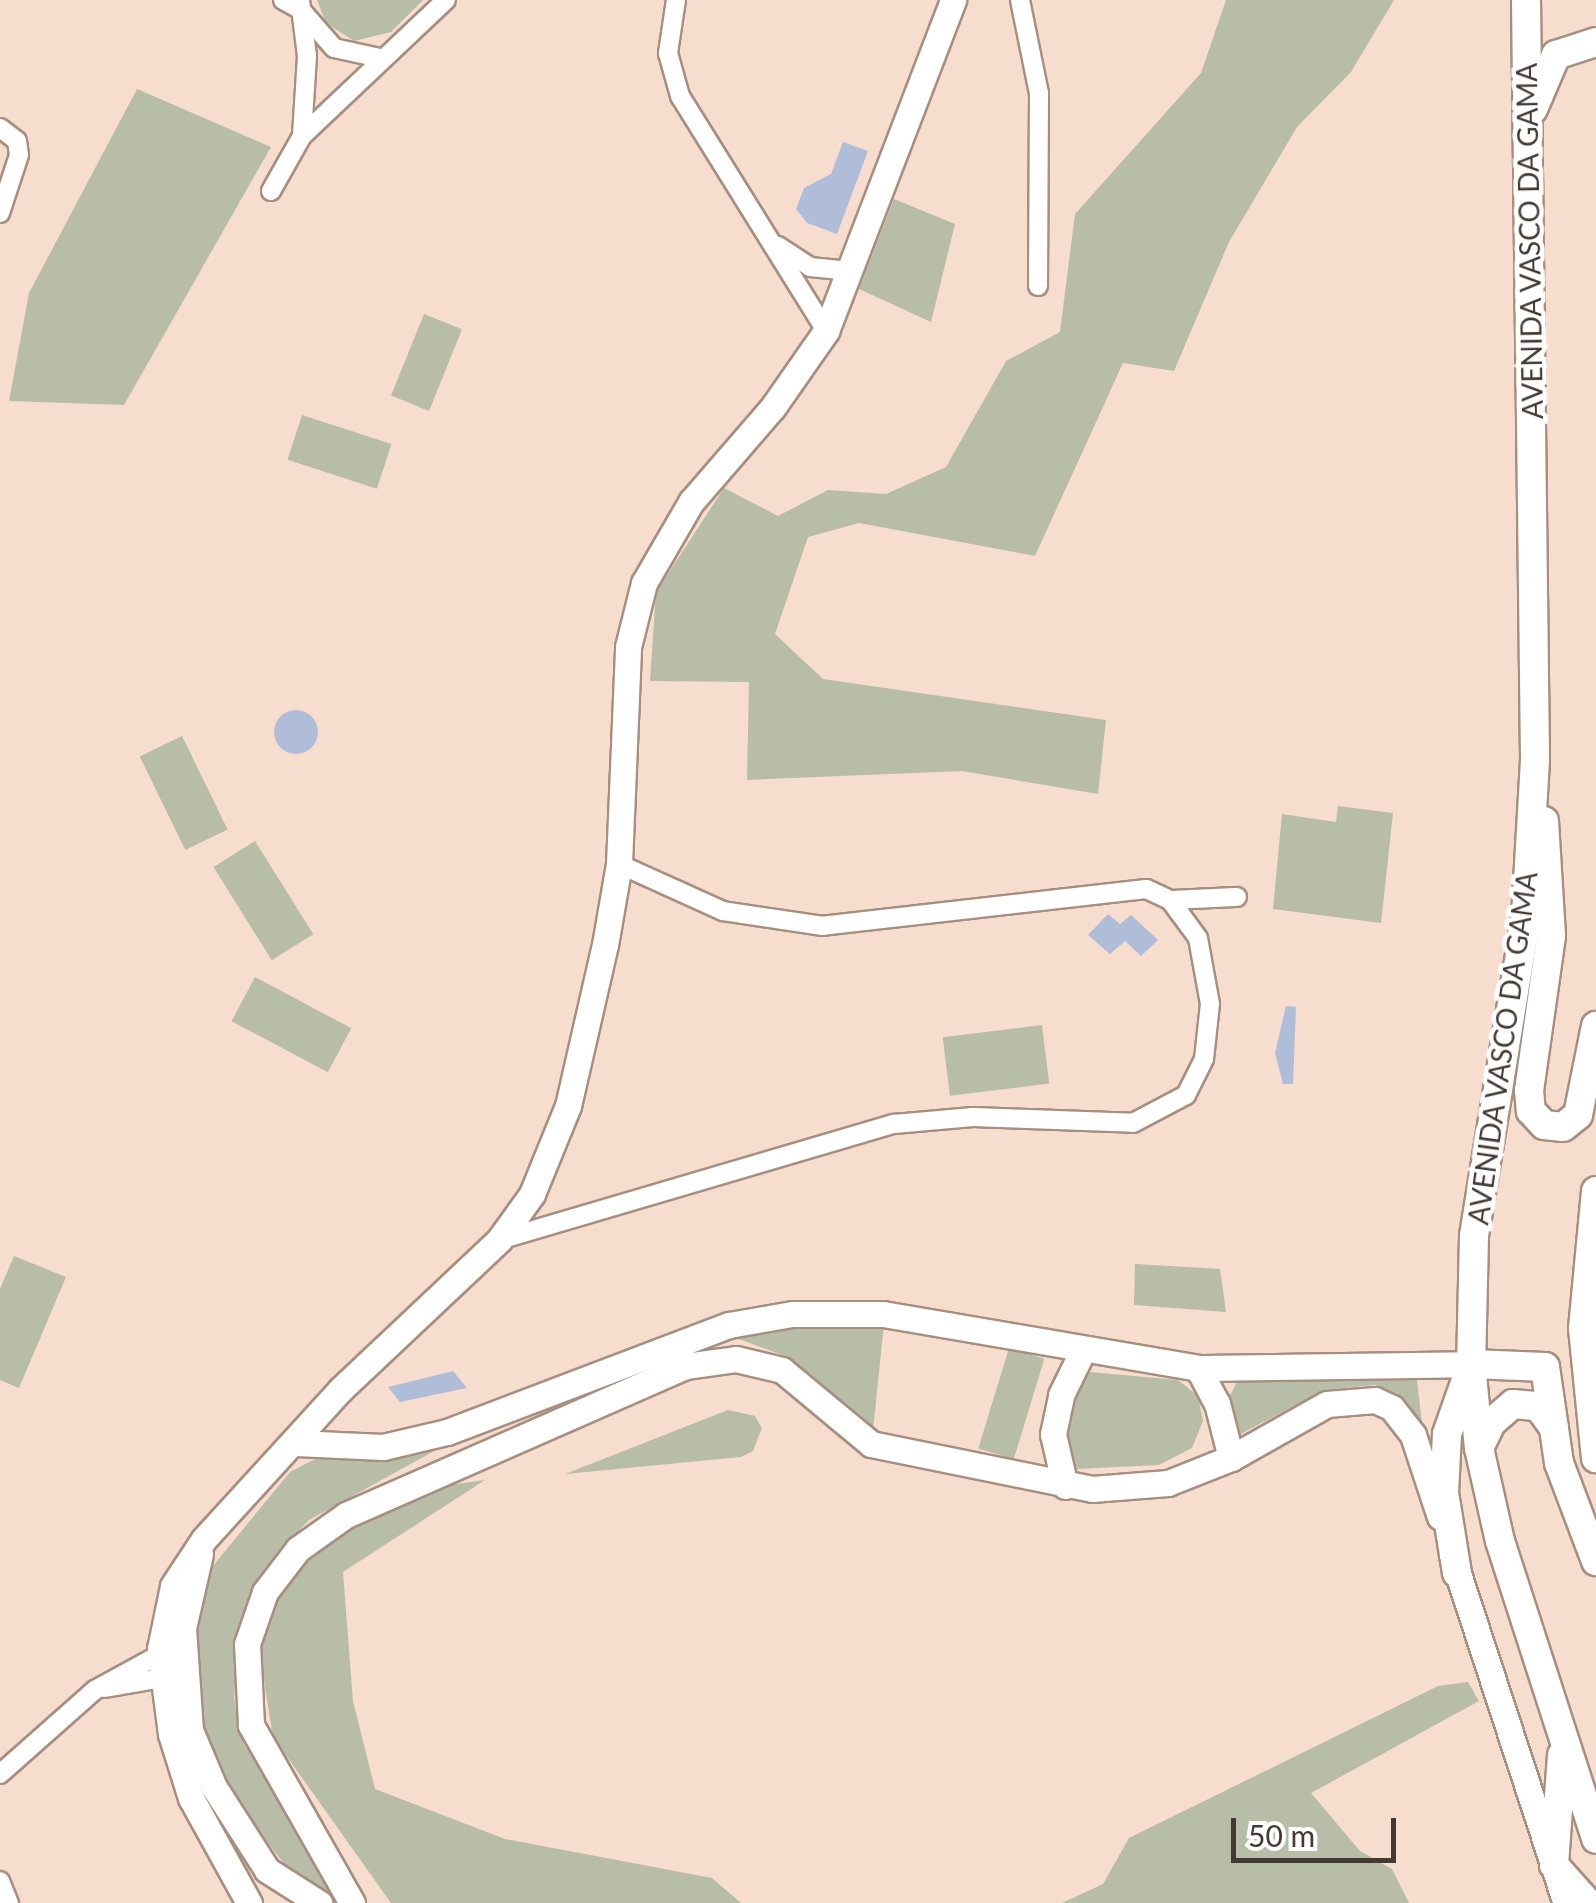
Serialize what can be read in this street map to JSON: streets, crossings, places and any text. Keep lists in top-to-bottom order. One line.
{"streets":{"main road":["AVENIDA VASCO DA GAMA"]},"scale_bar":"50 m"}
